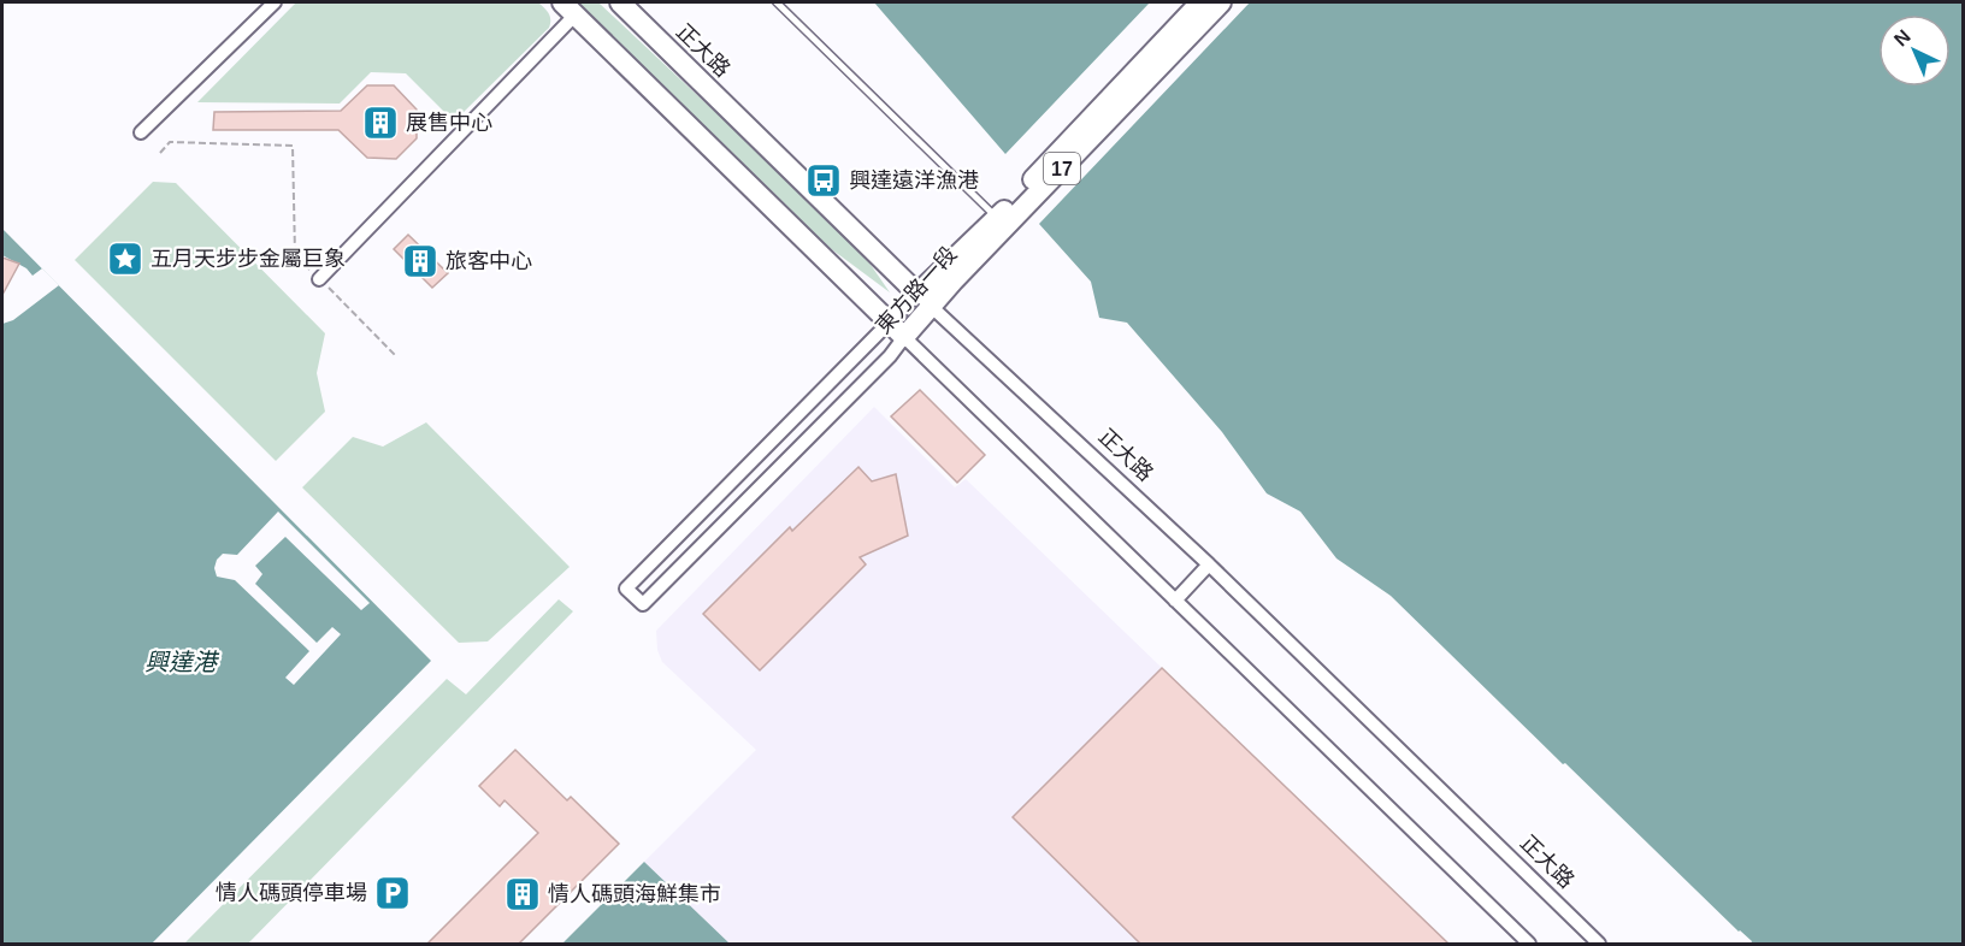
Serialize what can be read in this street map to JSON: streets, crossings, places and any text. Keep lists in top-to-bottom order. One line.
{"streets":{"main road":["正大路","17","東方路一段"]},"crossings":[["正大路","東方路一段"]],"water":["興達港"],"places":{"building":["展售中心","旅客中心","情人碼頭海鮮集市"],"bus stop":["興達遠洋漁港"],"place":["五月天步步金屬巨象"],"parking":["情人碼頭停車場"]},"north":"top left"}
